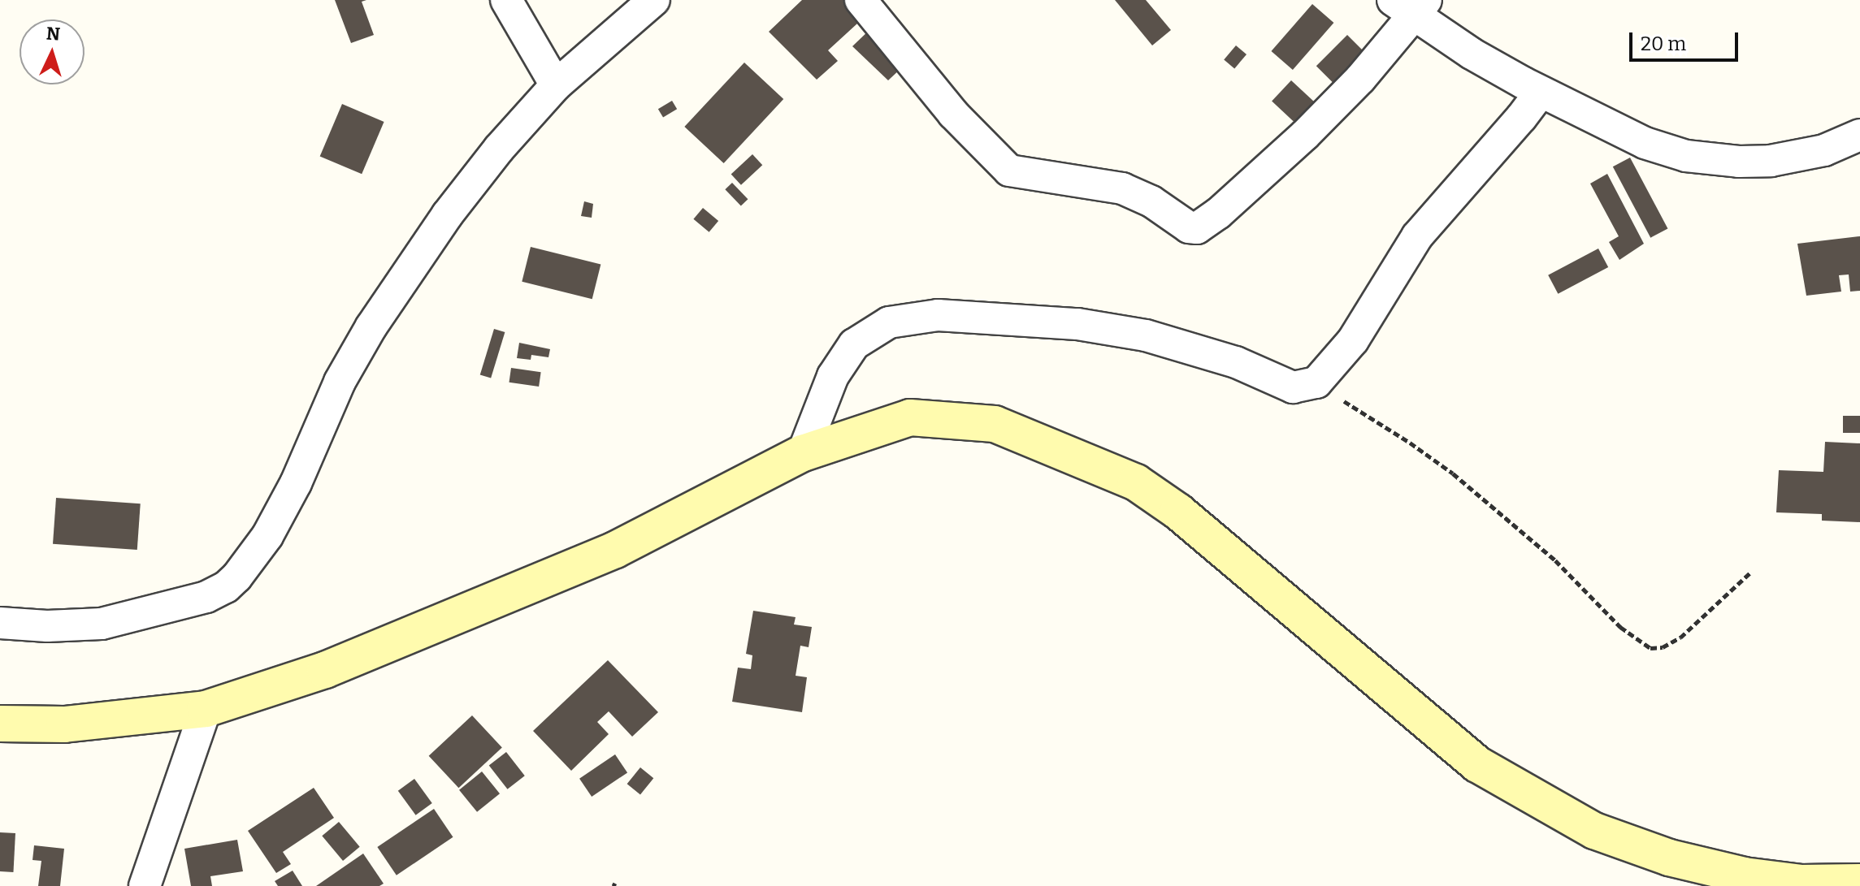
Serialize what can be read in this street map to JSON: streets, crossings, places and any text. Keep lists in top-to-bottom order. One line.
{"scale_bar":"20 m","north":"top"}
